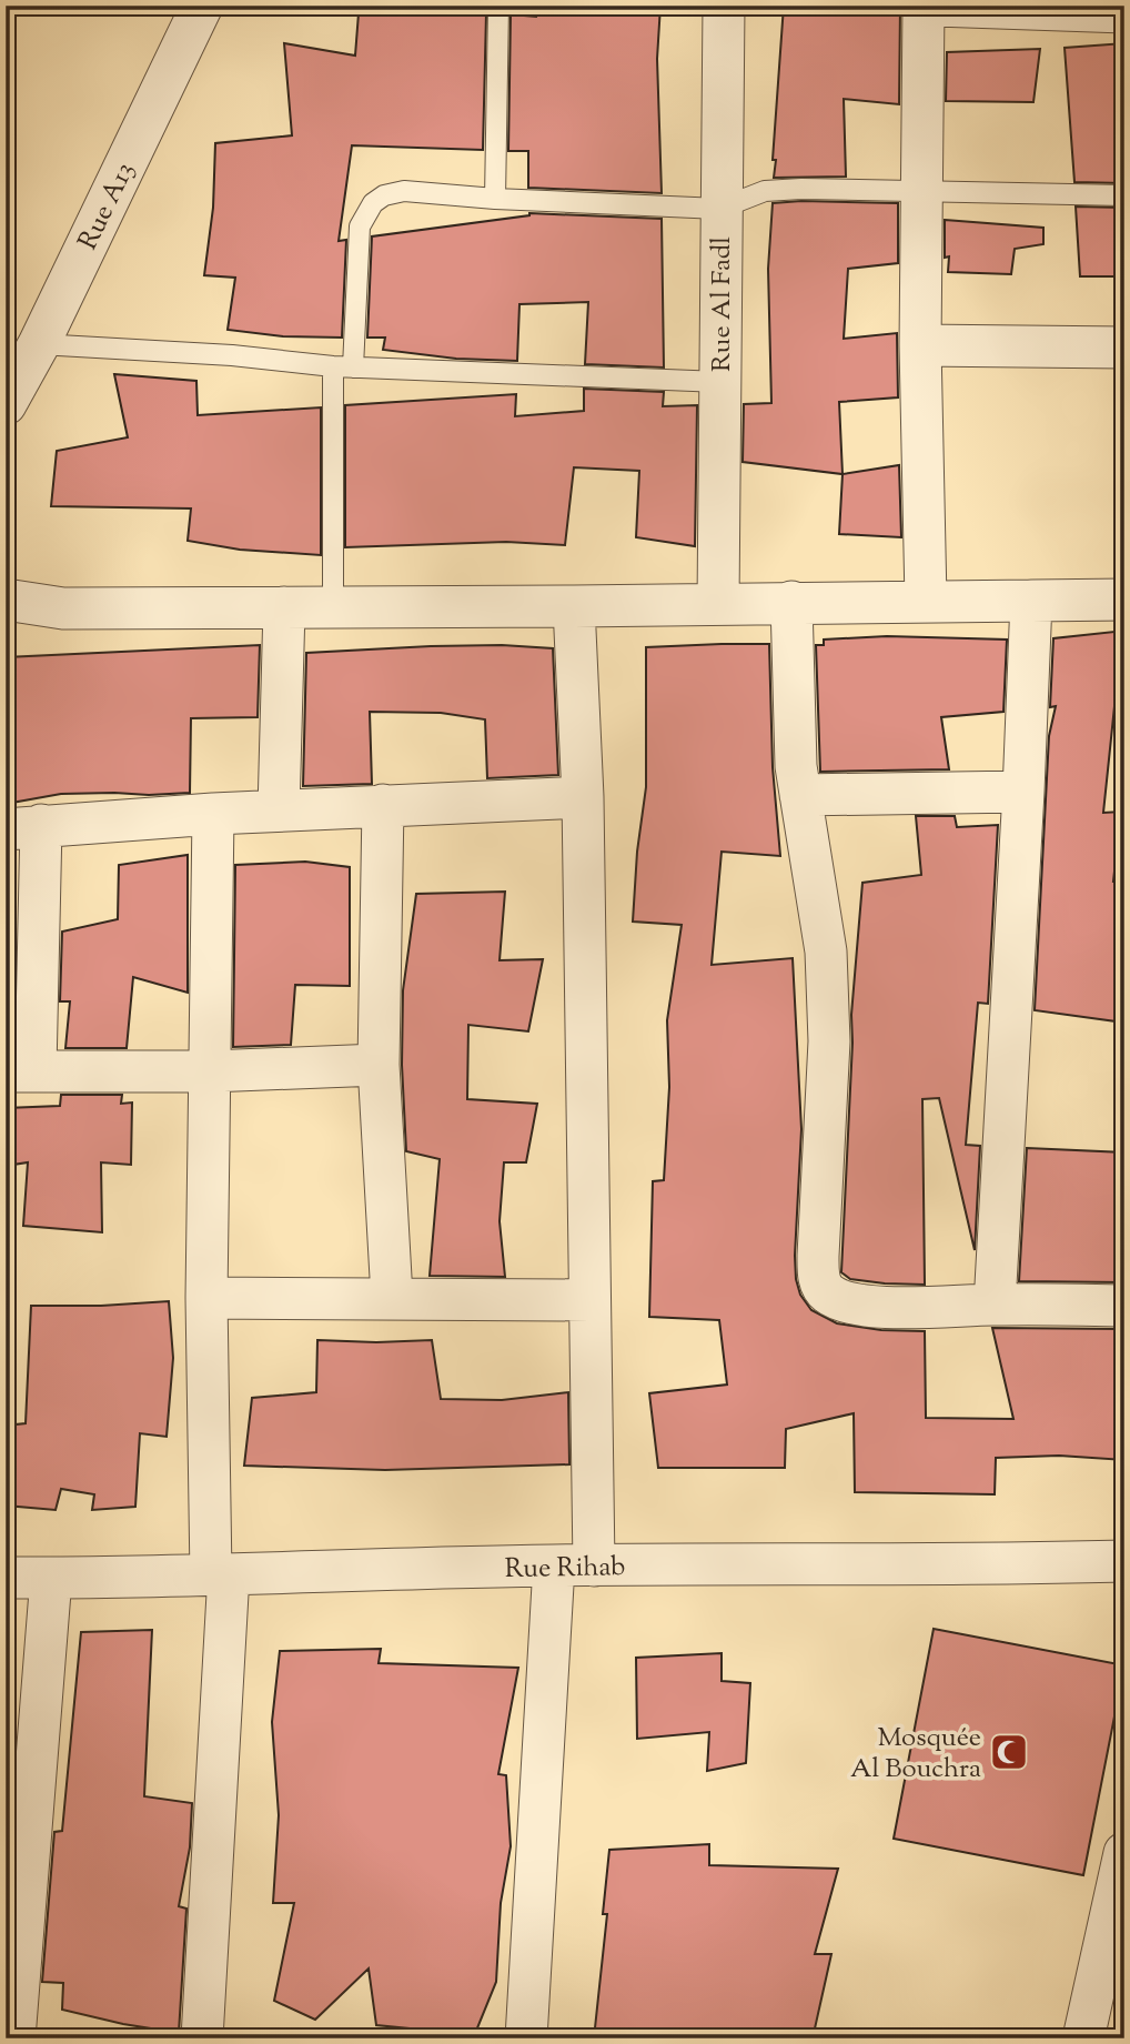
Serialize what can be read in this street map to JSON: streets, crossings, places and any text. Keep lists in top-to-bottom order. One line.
{"streets":{"street":["Rue A13","Rue Al Fadl","Rue Rihab"]},"places":{"mosque":["Mosquée Al Bouchra"]}}
